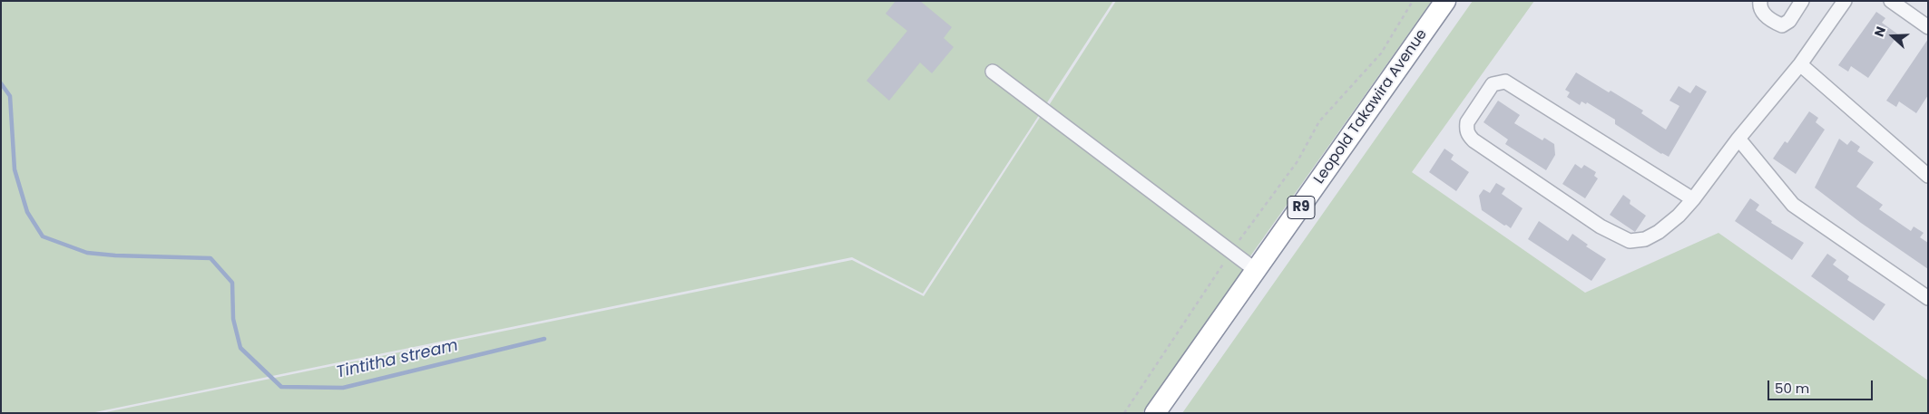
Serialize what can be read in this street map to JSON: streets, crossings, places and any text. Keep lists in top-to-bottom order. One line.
{"streets":{"highway":["Leopold Takawira Avenue","R9"]},"water":["Tintitha stream"],"scale_bar":"50 m","north":"left"}
